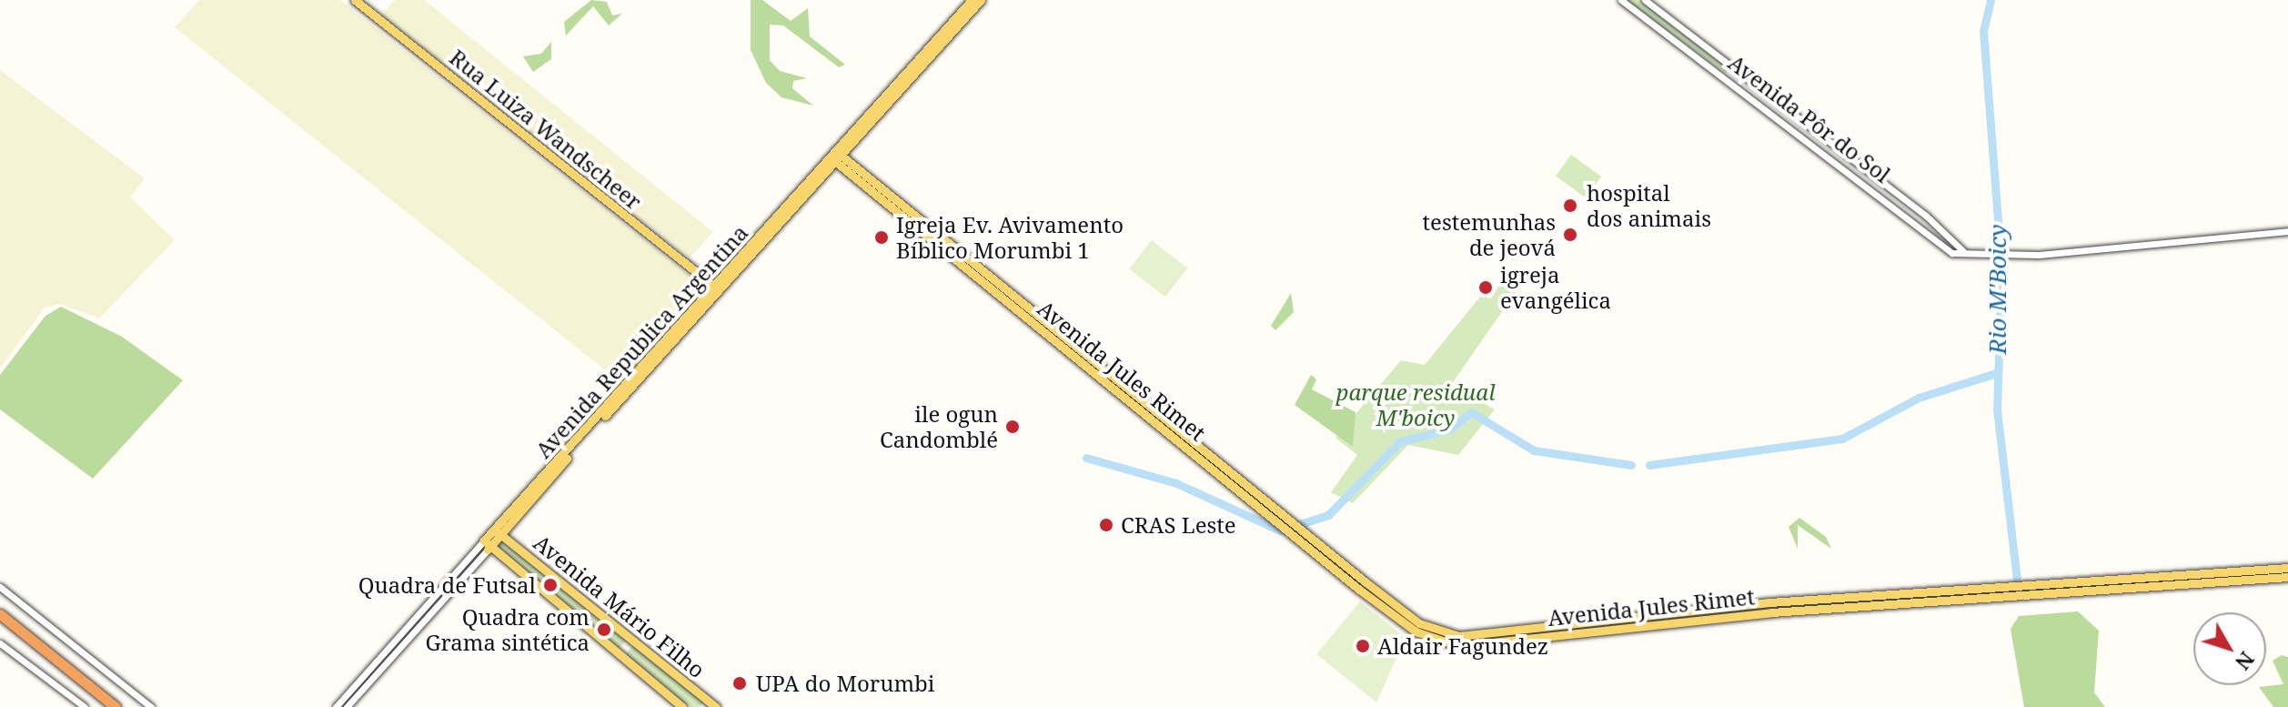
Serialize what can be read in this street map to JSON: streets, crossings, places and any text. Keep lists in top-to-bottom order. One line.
{"streets":{"main road":["Rua Luiza Wandscheer","Avenida Republica Argentina","Avenida Jules Rimet","Avenida Mário Filho"],"street":["Avenida Pôr do Sol"]},"crossings":[["Rua Luiza Wandscheer","Avenida Republica Argentina"],["Avenida Republica Argentina","Avenida Jules Rimet"],["Avenida Republica Argentina","Avenida Mário Filho"]],"water":["Rio M'Boicy"],"parks":["parque residual M'boicy"],"places":["hospital dos animais","testemunhas de jeová","Igreja Ev. Avivamento Bíblico Morumbi 1","igreja evangélica","ile ogun Candomblé","CRAS Leste","Quadra de Futsal","Quadra com Grama sintética","Aldair Fagundez","UPA do Morumbi"],"north":"bottom right"}
